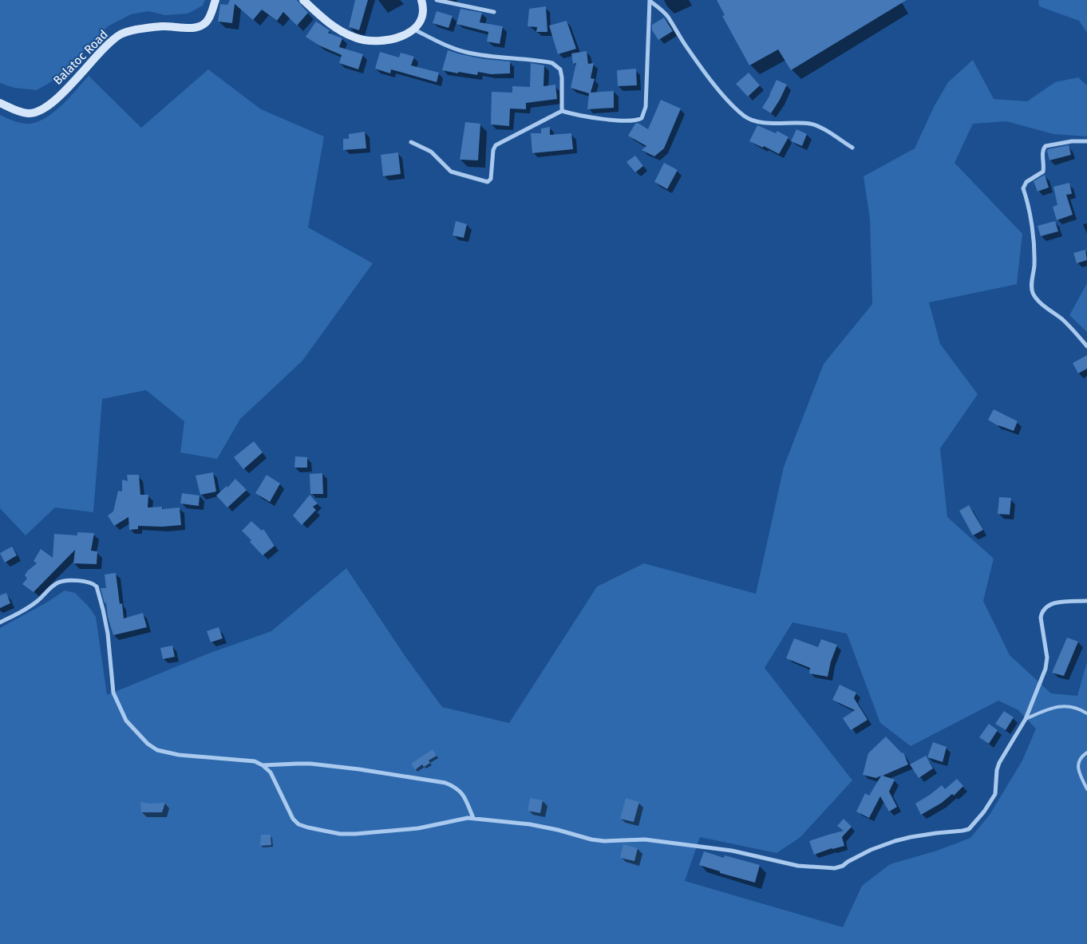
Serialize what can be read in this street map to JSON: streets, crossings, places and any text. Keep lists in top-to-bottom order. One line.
{"streets":{"main road":["Balatoc Road"]}}
